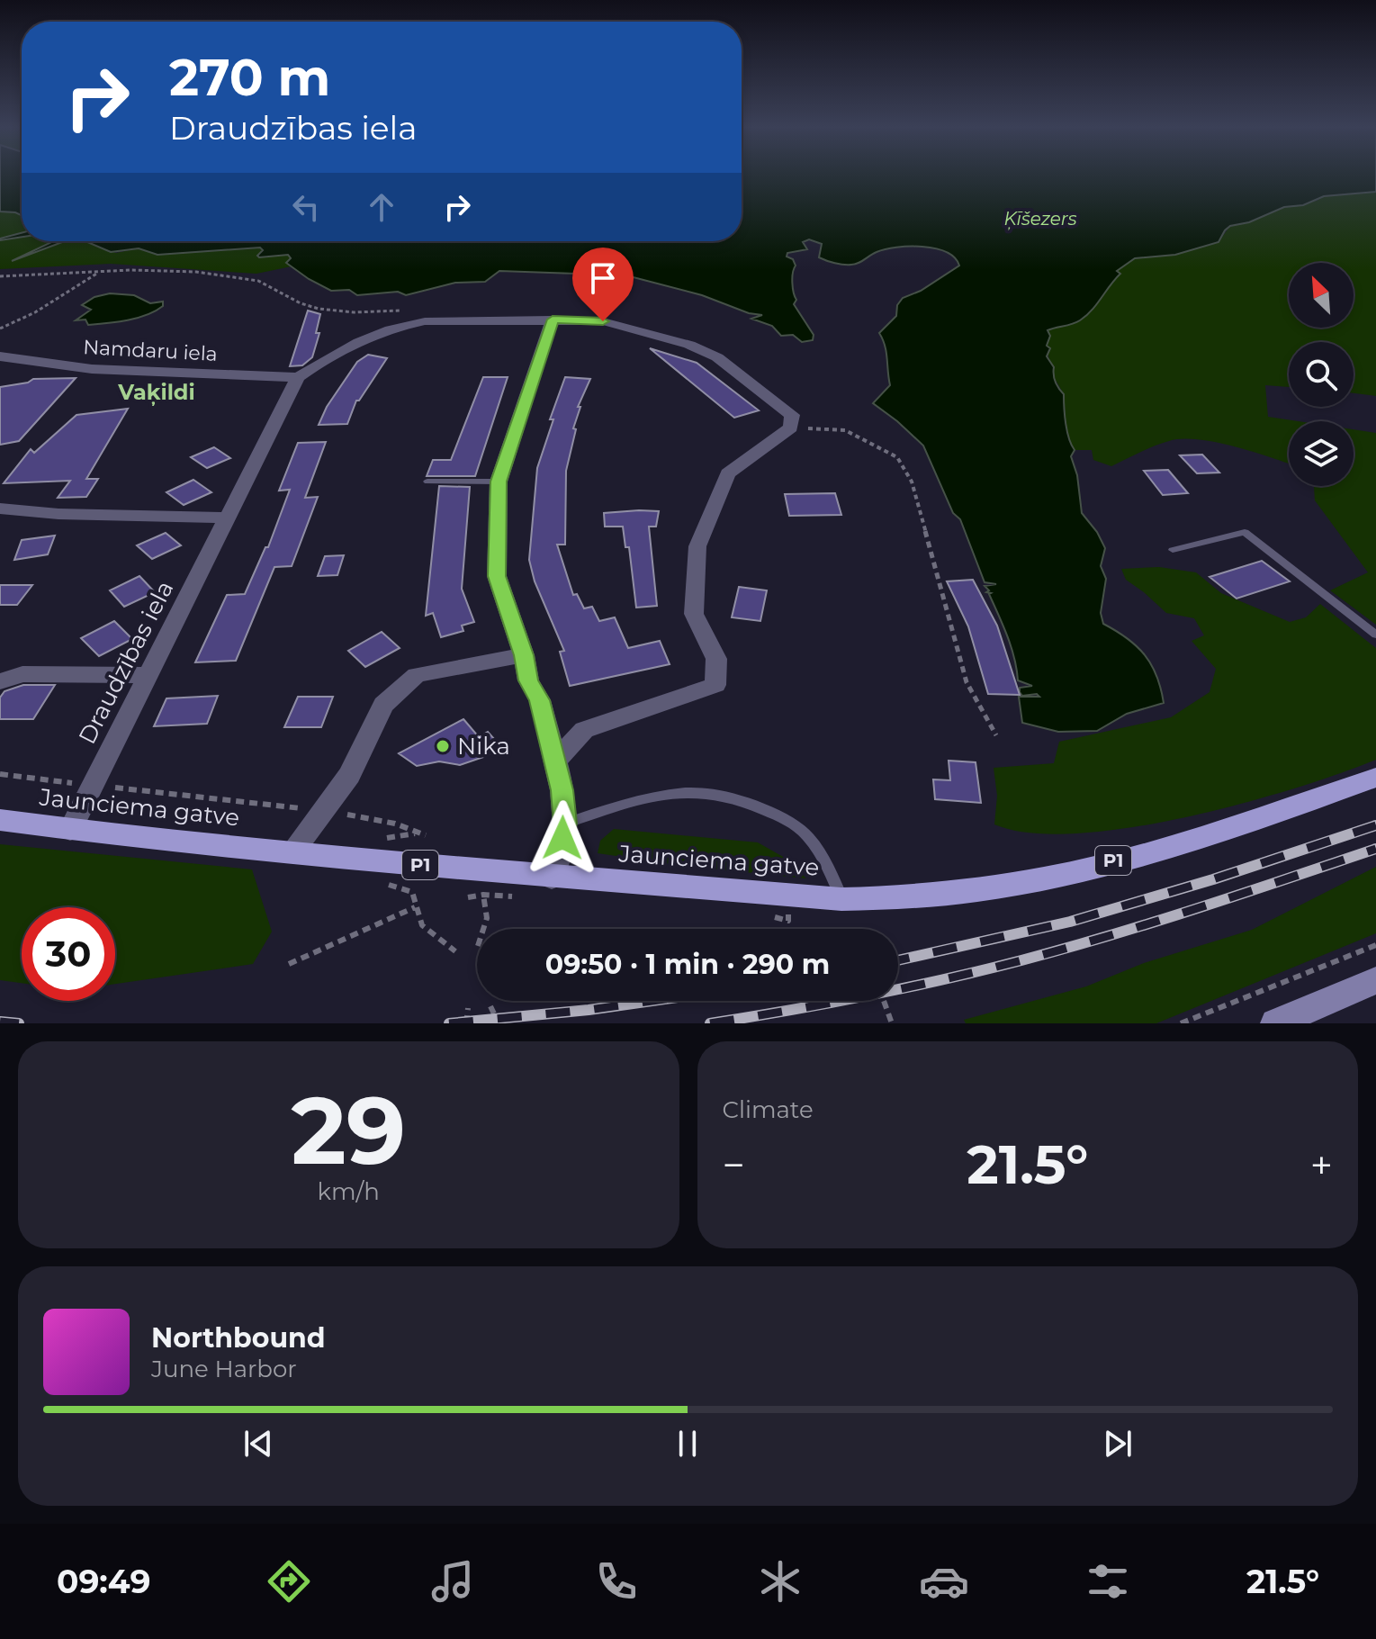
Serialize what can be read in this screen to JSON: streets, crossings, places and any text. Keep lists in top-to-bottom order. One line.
{"streets":{"main road":["Jaunciema gatve","P1"],"street":["Namdaru iela","Draudzības iela"]},"crossings":[["Namdaru iela","Draudzības iela"],["Draudzības iela","Jaunciema gatve"]],"districts":["Vaķildi"],"water":["Ķīšezers"],"places":["Nika"],"north":"top left","page":{"turn":["270 m","Draudzības iela"],"limit":"30","trip":"09:50 · 1 min · 290 m","tile":[["29","km/h"],"Climate"],"heat":["−","21.5°","+"],"song":["Northbound","June Harbor"],"tabs":["09:49","21.5°"]}}
